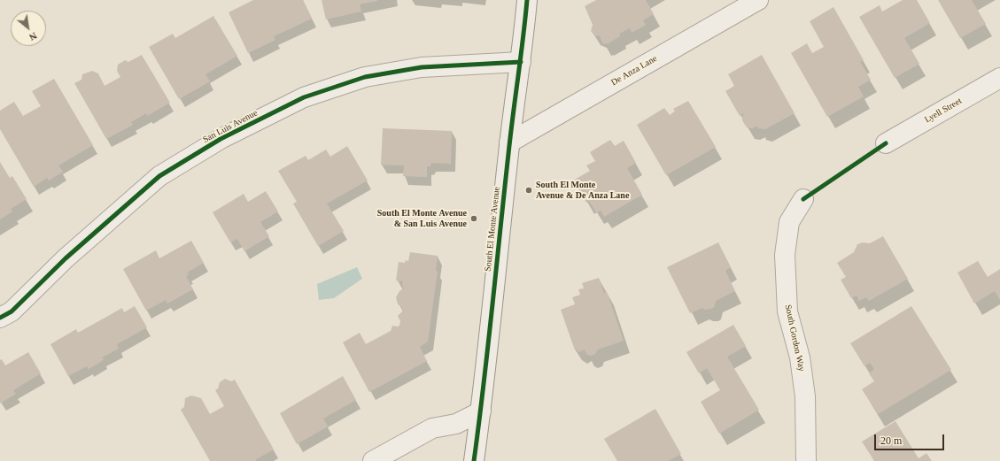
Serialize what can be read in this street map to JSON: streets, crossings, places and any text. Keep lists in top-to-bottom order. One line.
{"streets":{"street":["De Anza Lane","Lyell Street","San Luis Avenue","South El Monte Avenue","South Gordon Way"]},"crossings":[["De Anza Lane","South El Monte Avenue"],["San Luis Avenue","South El Monte Avenue"]],"places":["South El Monte Avenue & De Anza Lane","South El Monte Avenue & San Luis Avenue"],"scale_bar":"20 m","north":"bottom right"}
